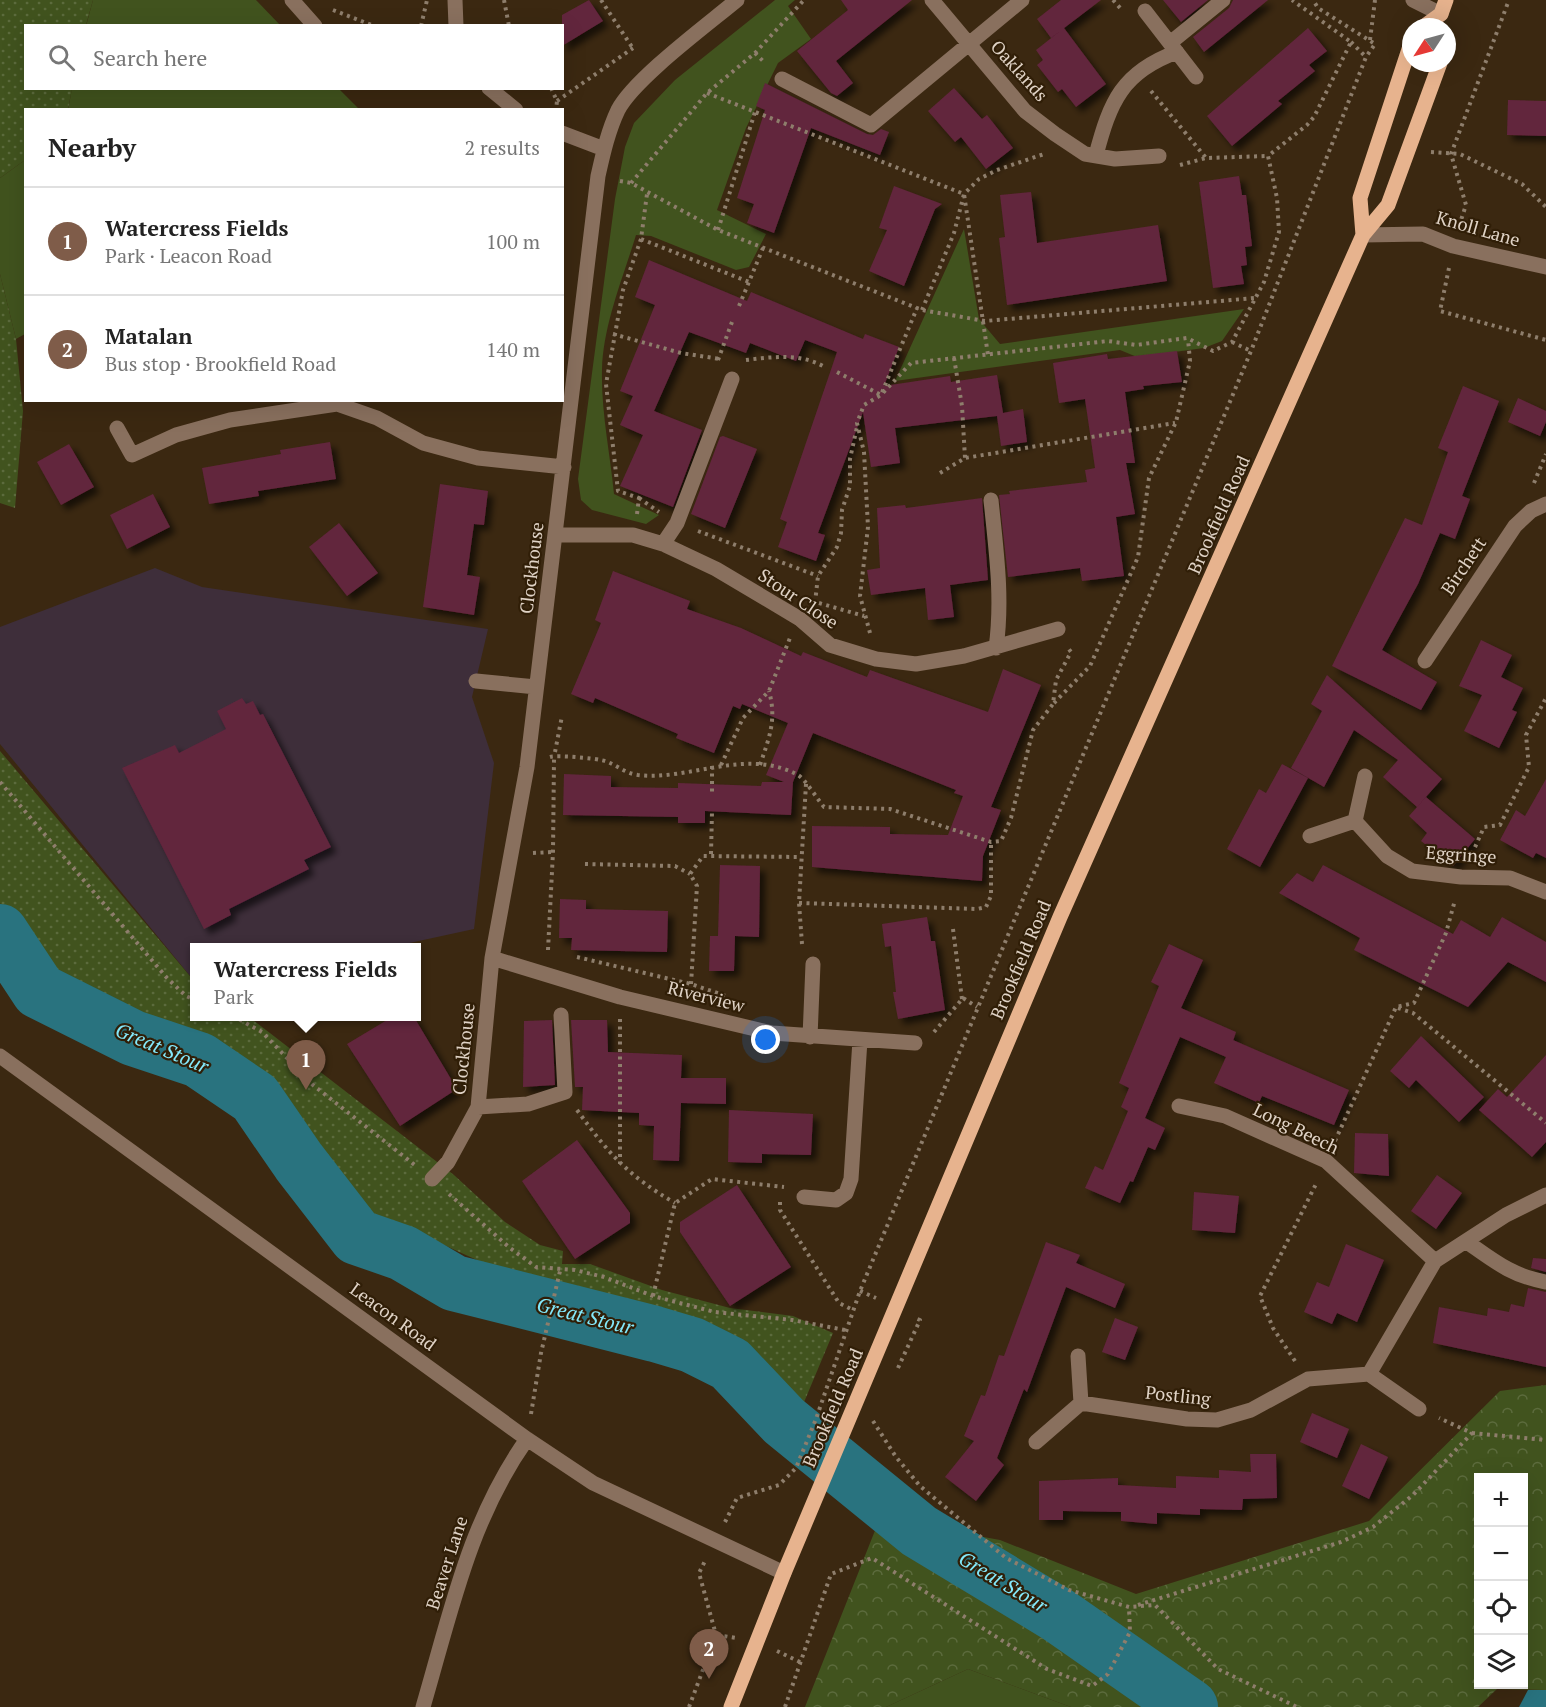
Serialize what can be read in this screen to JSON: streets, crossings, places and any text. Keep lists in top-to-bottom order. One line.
{"streets":{"main road":["Brookfield Road"],"street":["Oaklands","Knoll Lane","Birchett","Clockhouse","Stour Close","Eggringe","Riverview","Long Beech","Leacon Road","Postling","Beaver Lane"]},"crossings":[["Knoll Lane","Brookfield Road"],["Brookfield Road","Leacon Road"],["Clockhouse","Stour Close"],["Clockhouse","Riverview"],["Leacon Road","Beaver Lane"]],"water":["Great Stour"],"north":"bottom left","page":{"search":"Search here","heading":["Nearby","2 results"],"list":[{"mark":"1","name":"Watercress Fields","note":"Park · Leacon Road","value":"100 m"},{"mark":"2","name":"Matalan","note":"Bus stop · Brookfield Road","value":"140 m"}],"popup":["Watercress Fields","Park"],"pins":["1","2"],"map_buttons":["+","−"]}}
